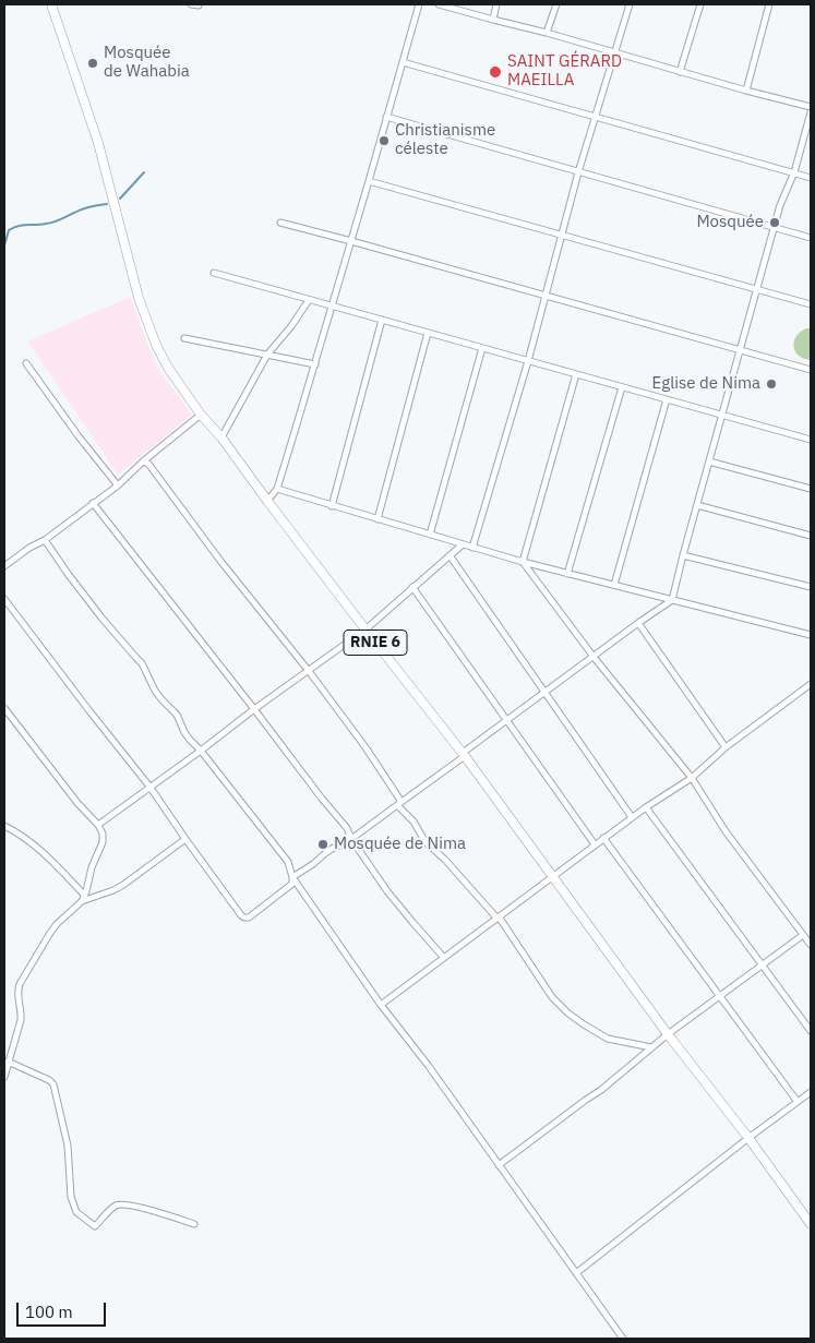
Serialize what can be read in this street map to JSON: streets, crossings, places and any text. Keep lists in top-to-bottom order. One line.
{"streets":{"main road":["RNIE 6"]},"places":["Mosquée de Wahabia","SAINT GÉRARD MAEILLA","Christianisme céleste","Mosquée","Eglise de Nima","Mosquée de Nima"],"scale_bar":"100 m"}
